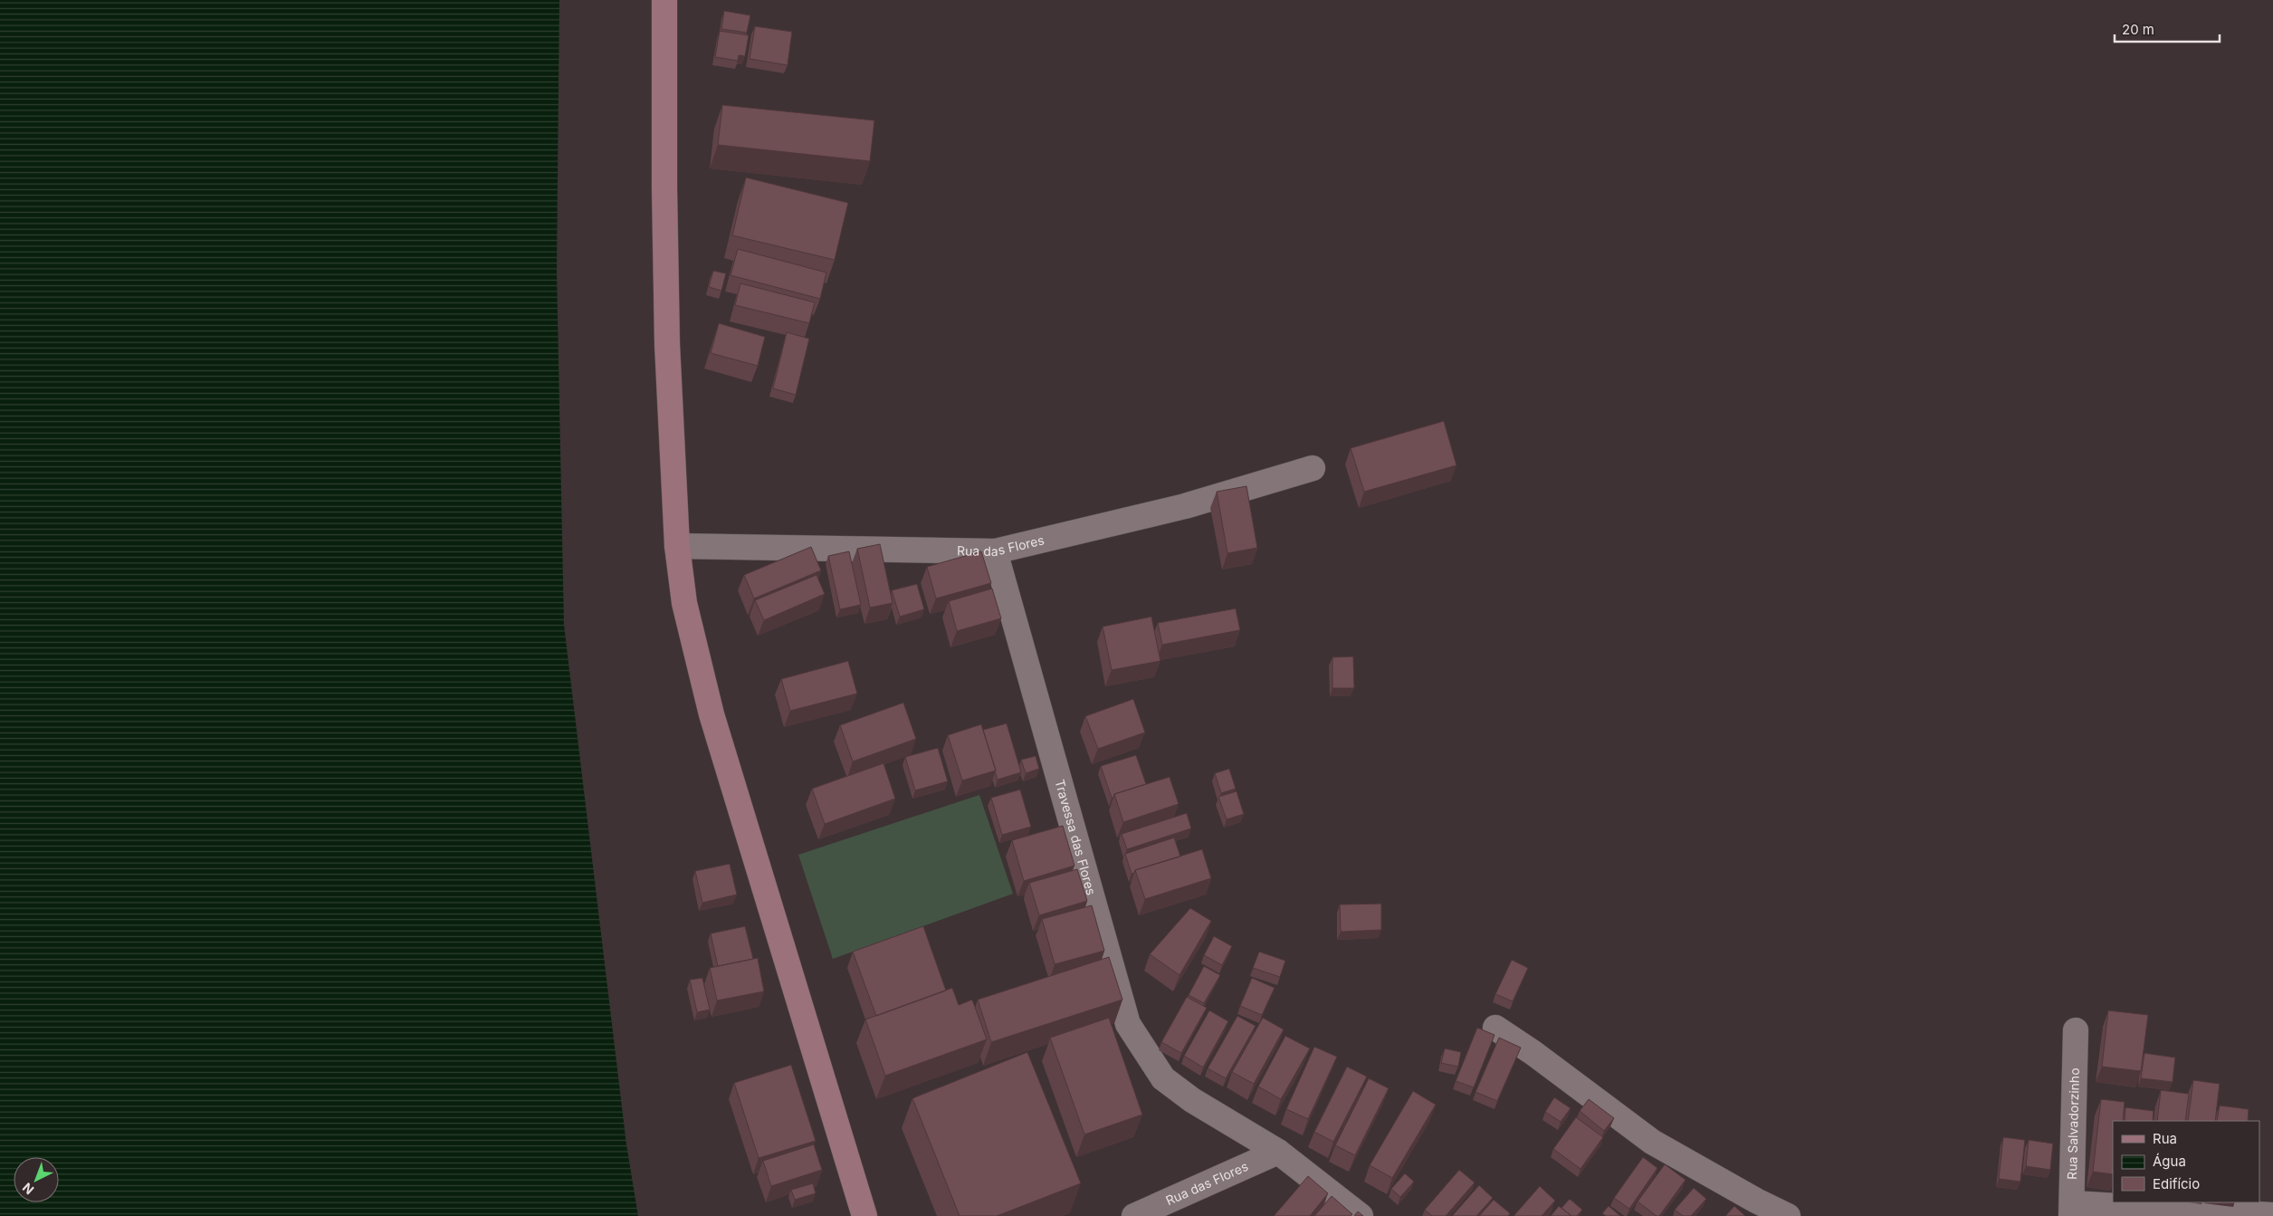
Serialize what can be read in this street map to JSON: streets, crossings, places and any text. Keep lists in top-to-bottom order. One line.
{"streets":{"street":["Rua das Flores","Travessa das Flores","Rua Salvadorzinho"]},"crossings":[["Rua das Flores","Travessa das Flores"]],"legend":["Rua","Água","Edifício"],"scale_bar":"20 m","north":"bottom left"}
